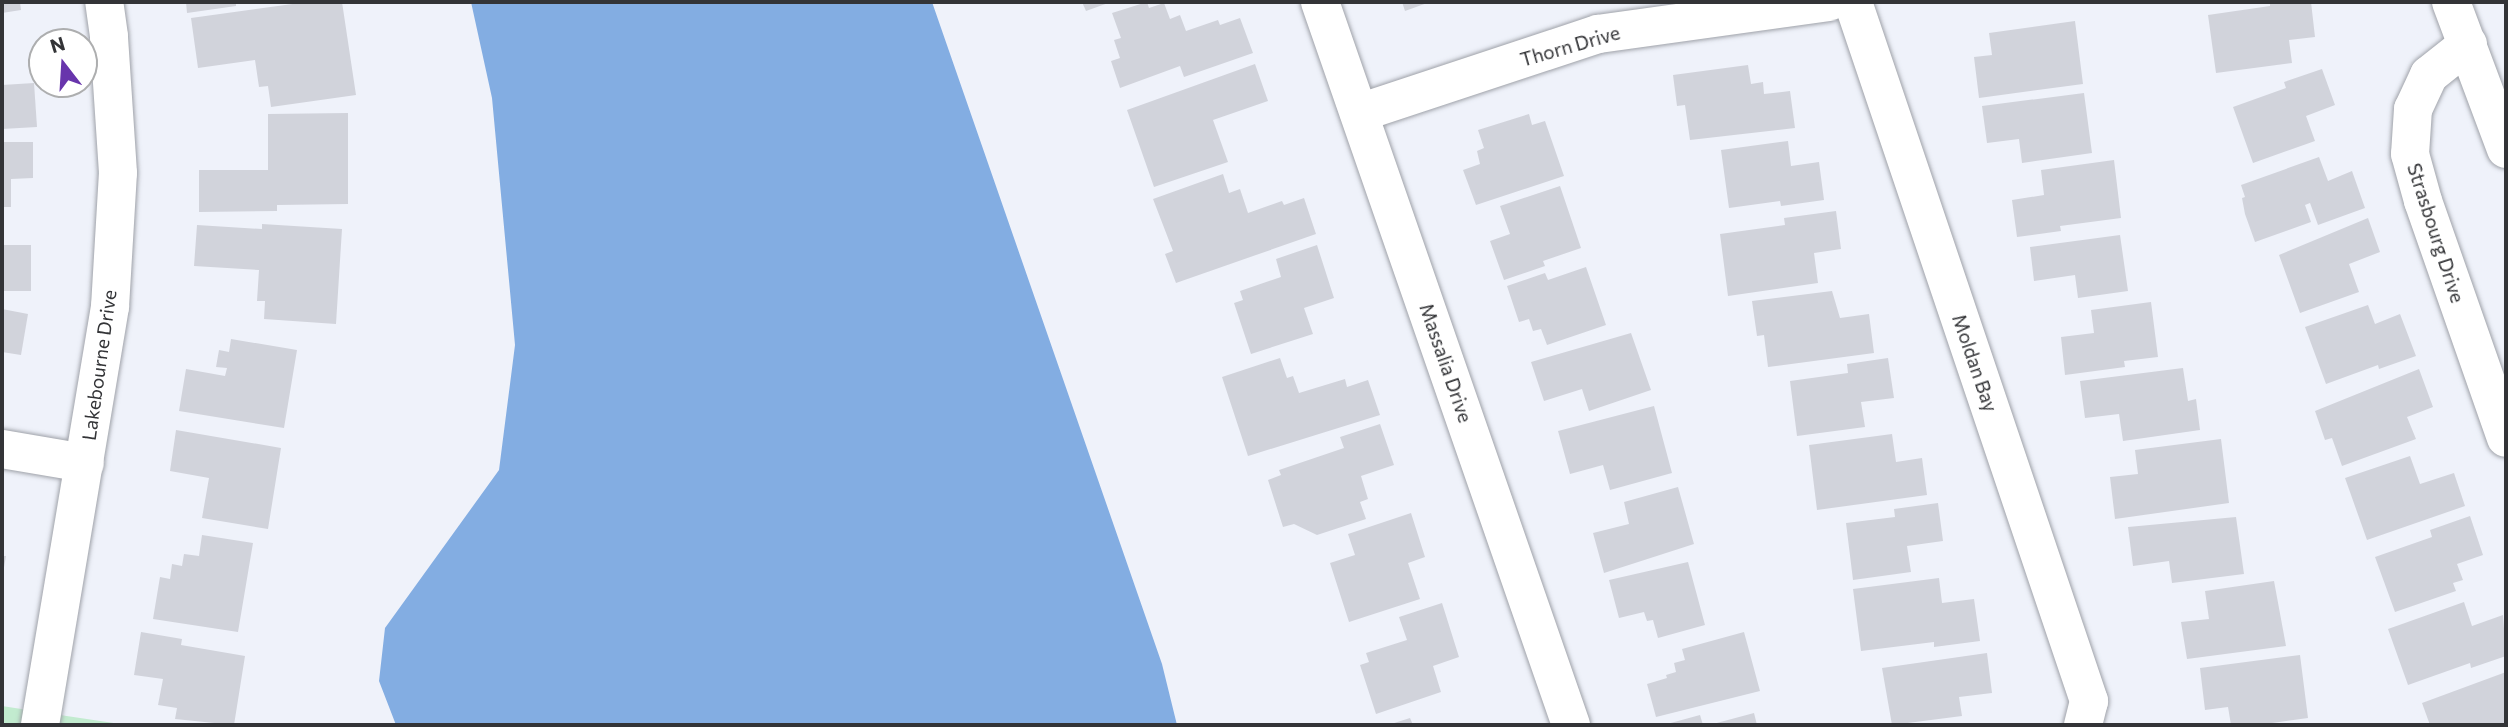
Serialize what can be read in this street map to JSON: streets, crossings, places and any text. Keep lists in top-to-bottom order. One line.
{"streets":{"street":["Thorn Drive","Strasbourg Drive","Massalia Drive","Moldan Bay","Lakebourne Drive"]},"crossings":[["Thorn Drive","Massalia Drive"]],"north":"top"}
